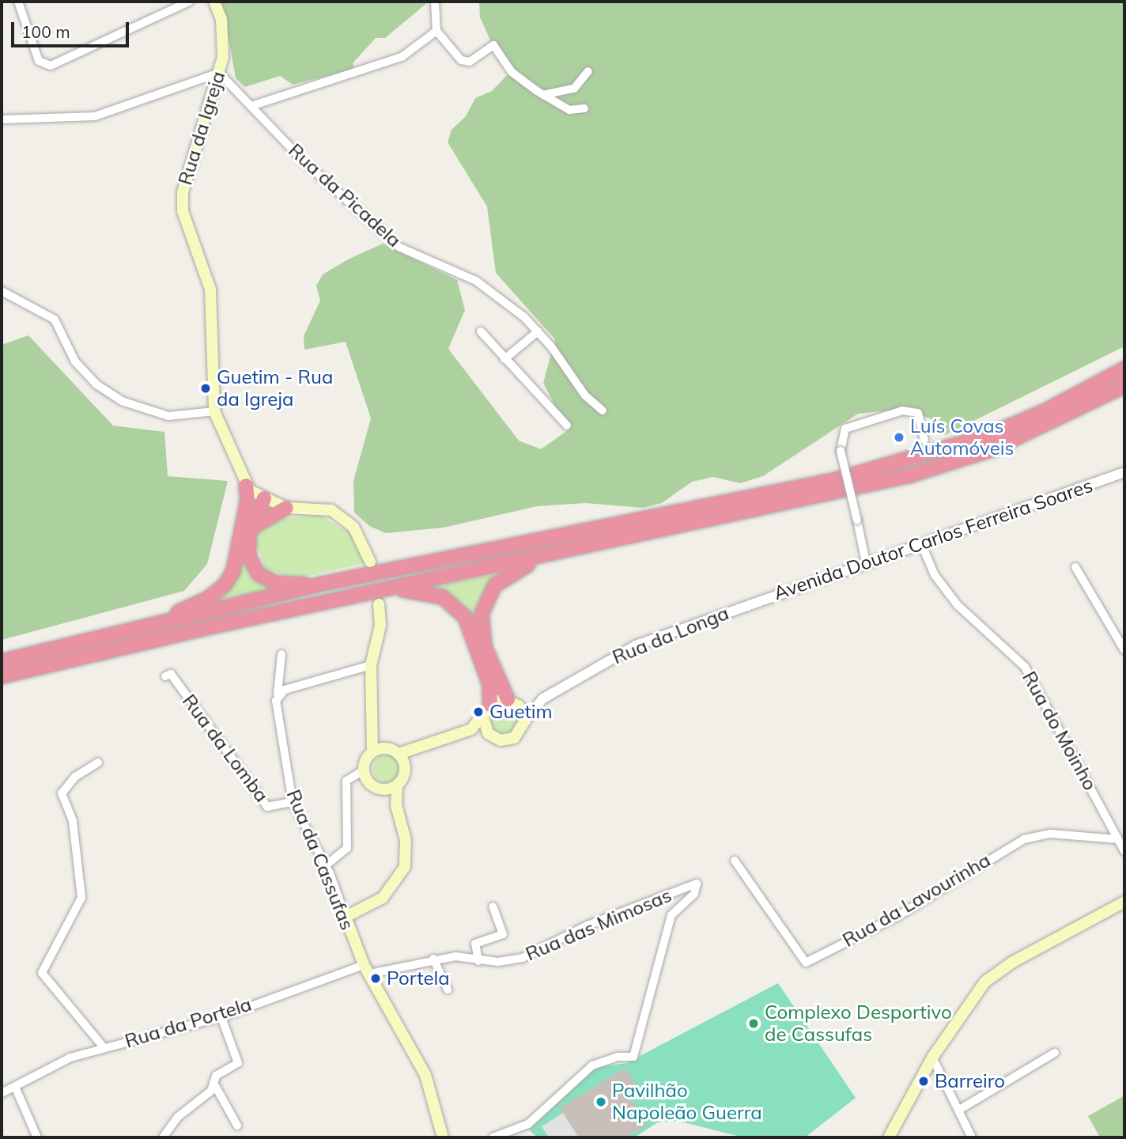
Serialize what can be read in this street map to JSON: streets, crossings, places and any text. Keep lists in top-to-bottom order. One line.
{"streets":{"main road":["Rua da Igreja","Rua da Longa","Rua da Cassufas"],"street":["Rua da Picadela","Avenida Doutor Carlos Ferreira Soares","Rua do Moinho","Rua da Lomba","Rua da Lavourinha","Rua das Mimosas","Rua da Portela"]},"crossings":[["Rua da Igreja","Rua da Picadela"],["Avenida Doutor Carlos Ferreira Soares","Rua da Longa"],["Avenida Doutor Carlos Ferreira Soares","Rua do Moinho"],["Rua do Moinho","Rua da Lavourinha"],["Rua da Lomba","Rua da Cassufas"],["Rua da Cassufas","Rua das Mimosas"],["Rua da Cassufas","Rua da Portela"],["Rua das Mimosas","Rua da Portela"]],"places":["Guetim - Rua da Igreja","Luís Covas Automóveis","Guetim","Portela","Complexo Desportivo de Cassufas","Barreiro","Pavilhão Napoleão Guerra"],"scale_bar":"100 m"}
